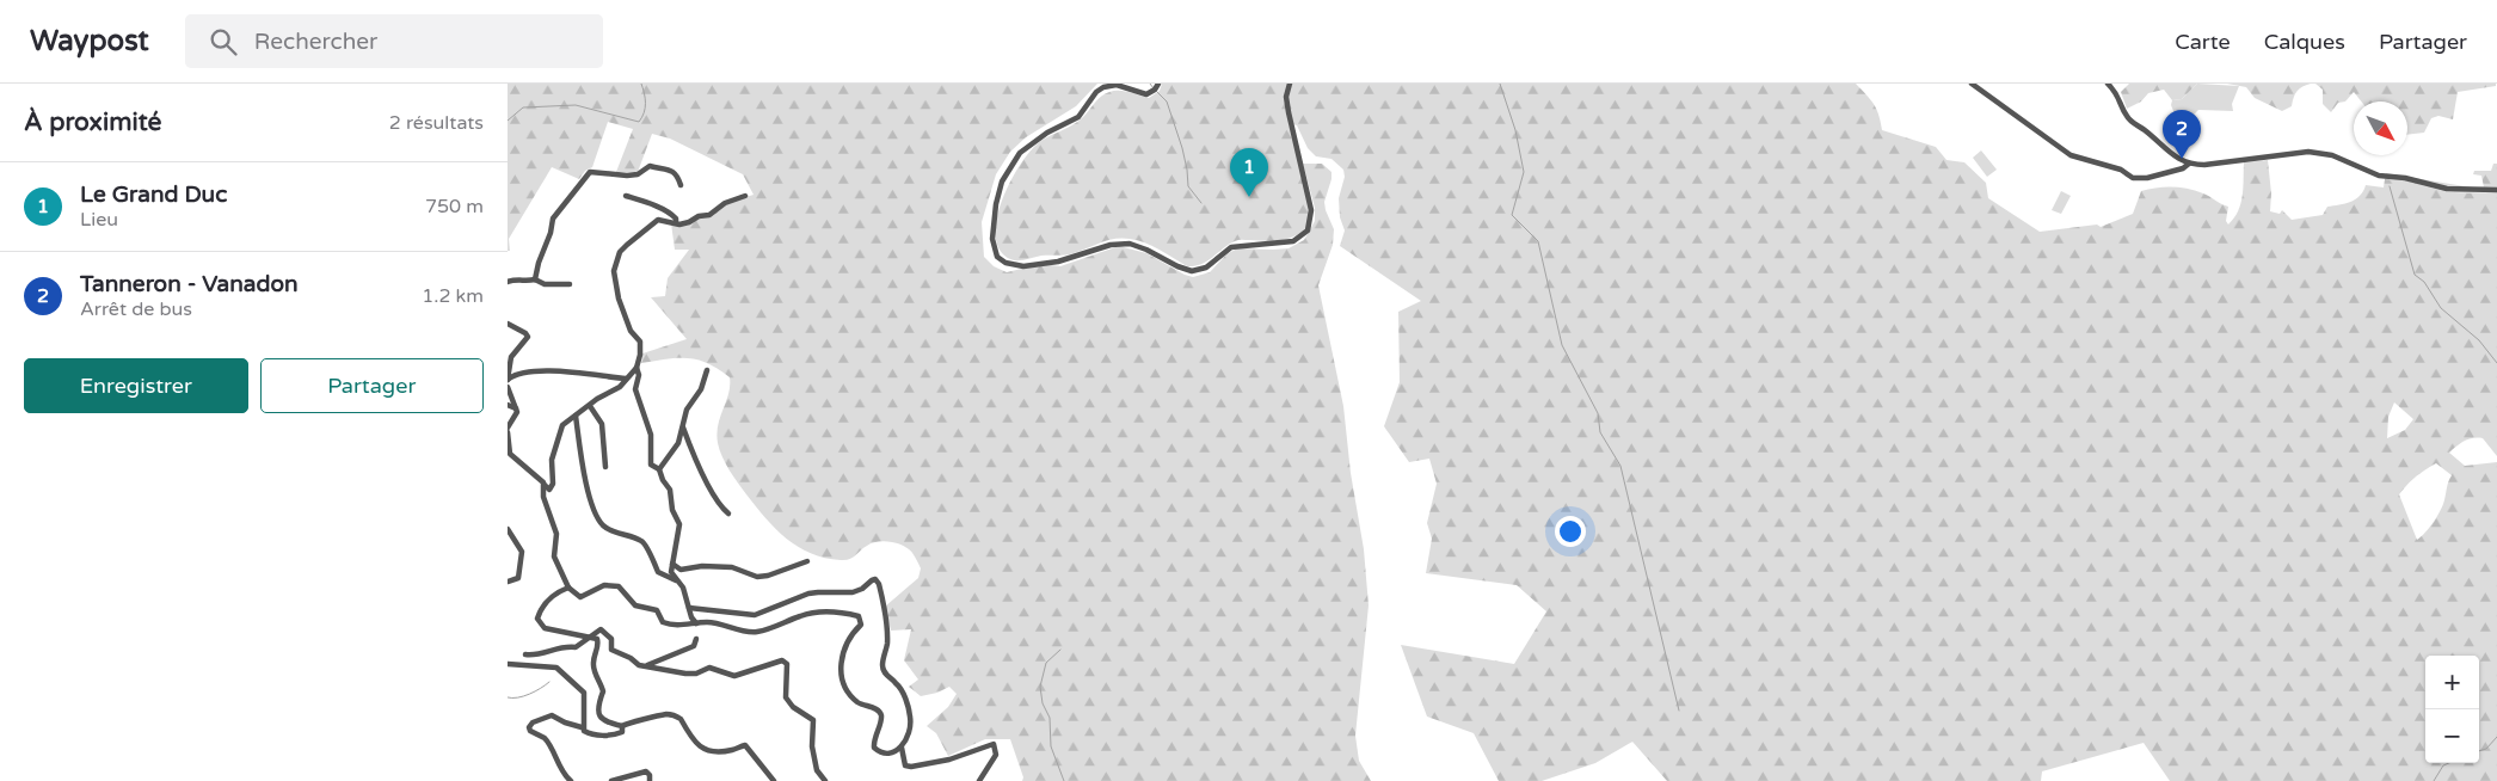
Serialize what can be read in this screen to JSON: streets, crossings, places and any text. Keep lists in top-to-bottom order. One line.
{"north":"bottom right","page":{"header":"Waypost","search":"Rechercher","nav":["Carte","Calques","Partager"],"heading":["À proximité","2 résultats"],"pins":["2","1"],"list":[{"mark":"1","name":"Le Grand Duc","note":"Lieu","value":"750 m"},{"mark":"2","name":"Tanneron - Vanadon","note":"Arrêt de bus","value":"1.2 km"}],"buttons":["Enregistrer","Partager"],"map_buttons":["+","−"]}}
